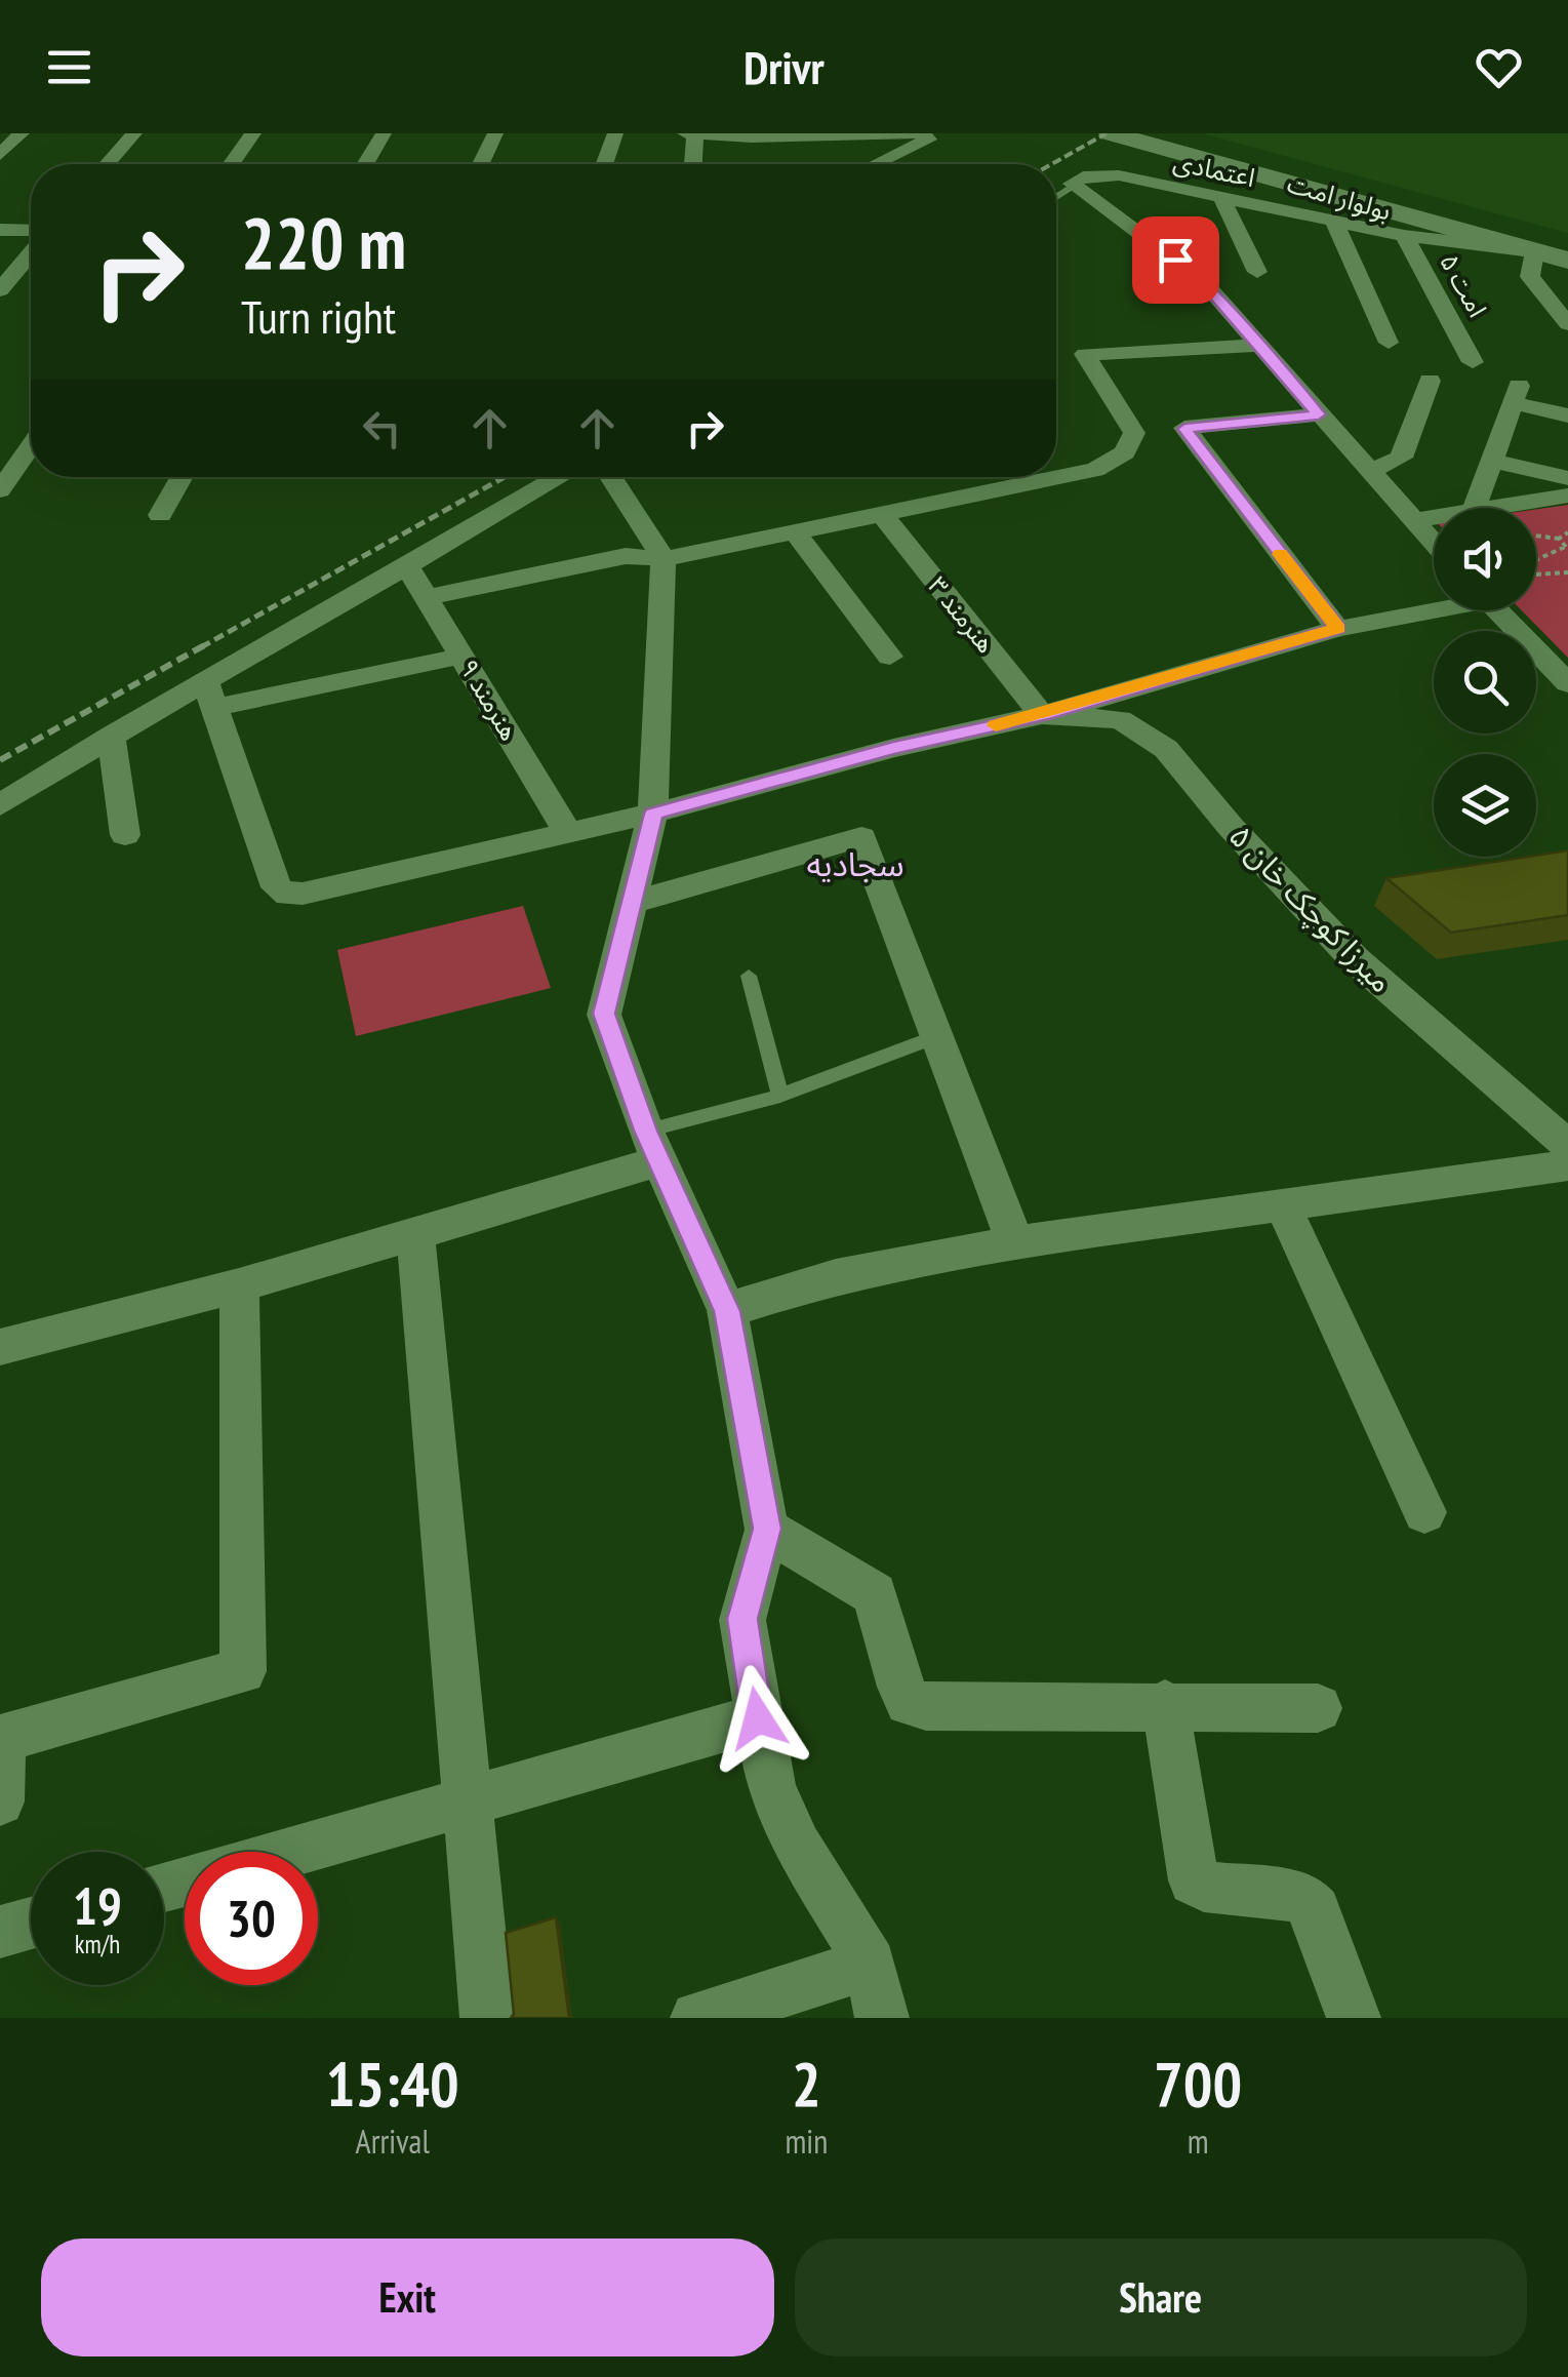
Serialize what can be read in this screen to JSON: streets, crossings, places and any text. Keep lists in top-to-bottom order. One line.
{"streets":{"main road":["بولوار امت"],"street":["اعتمادی","امت ۵","هنرمند ۳","هنرمند ۹","میرزا کوچک خان ۵"]},"crossings":[["اعتمادی","بولوار امت"],["اعتمادی","امت ۵"],["هنرمند ۳","میرزا کوچک خان ۵"]],"districts":["سجادیه"],"page":{"header":"Drivr","turn":["220 m","Turn right"],"speed":"19 km/h","limit":"30","eta":["15:40","Arrival","2","min","700","m"],"buttons":["Exit","Share"]}}
